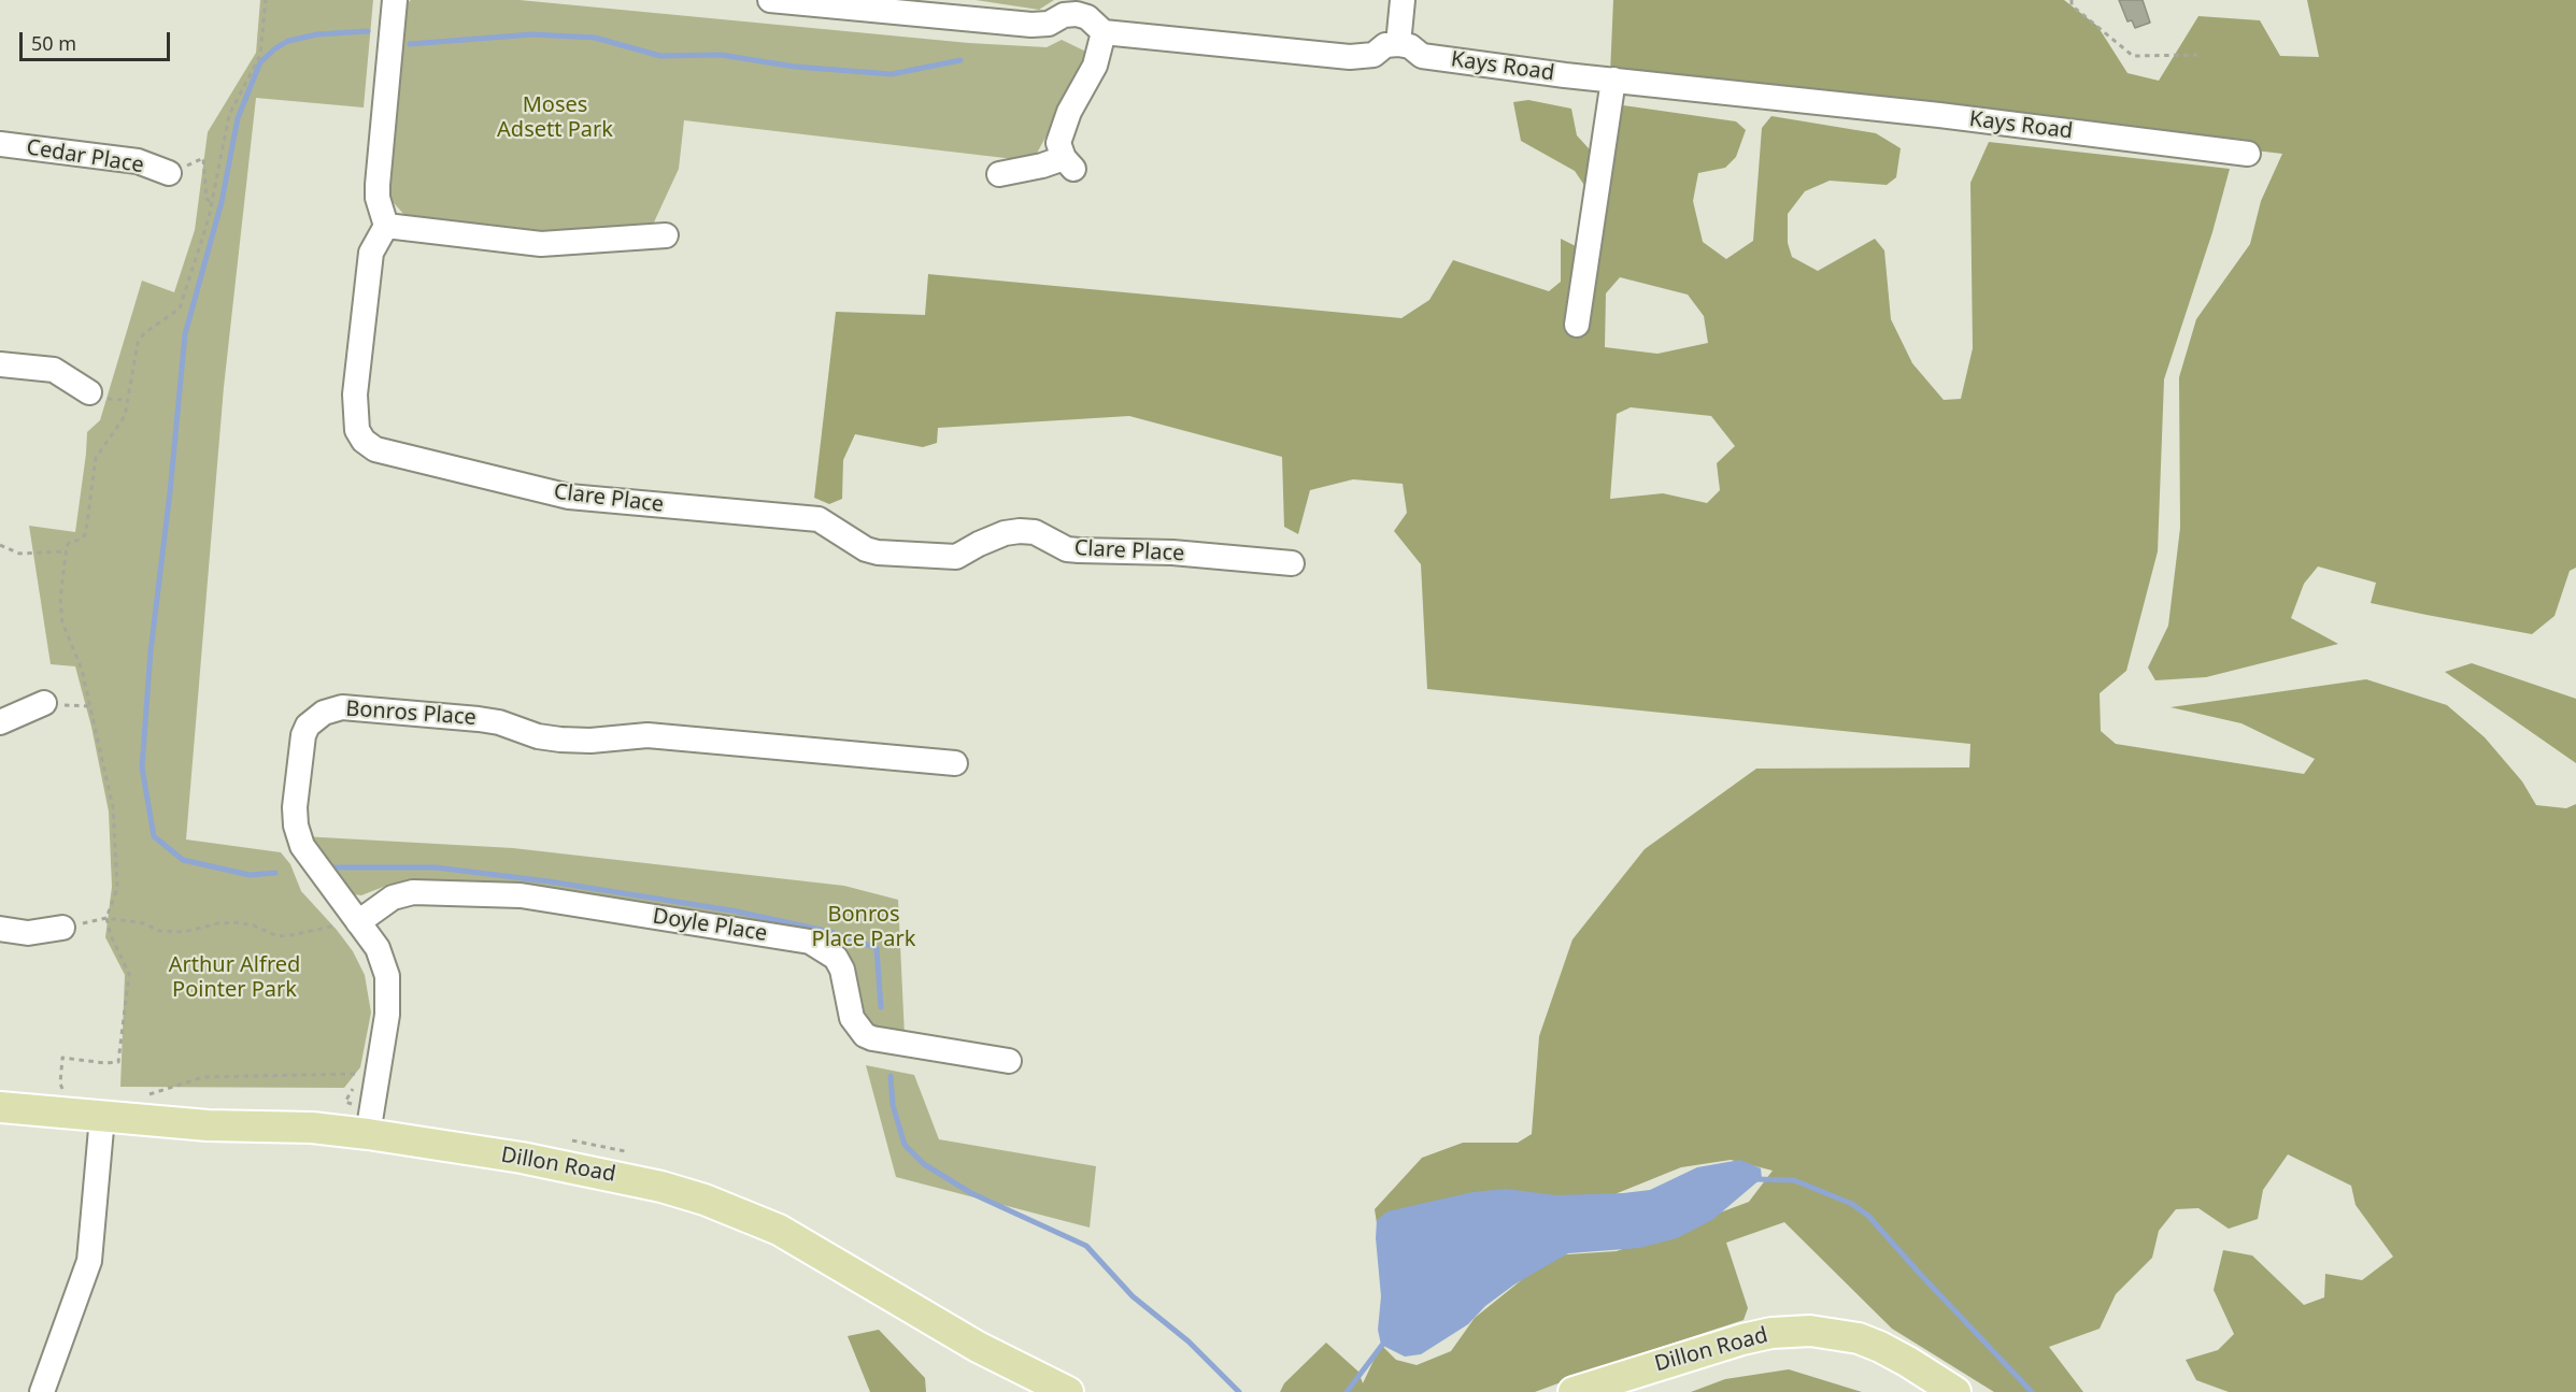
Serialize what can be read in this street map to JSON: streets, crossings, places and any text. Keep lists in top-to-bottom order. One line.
{"streets":{"main road":["Dillon Road"],"street":["Kays Road","Cedar Place","Clare Place","Bonros Place","Doyle Place"]},"crossings":[["Bonros Place","Doyle Place"],["Bonros Place","Dillon Road"]],"parks":["Moses Adsett Park","Bonros Place Park","Arthur Alfred Pointer Park"],"scale_bar":"50 m"}
